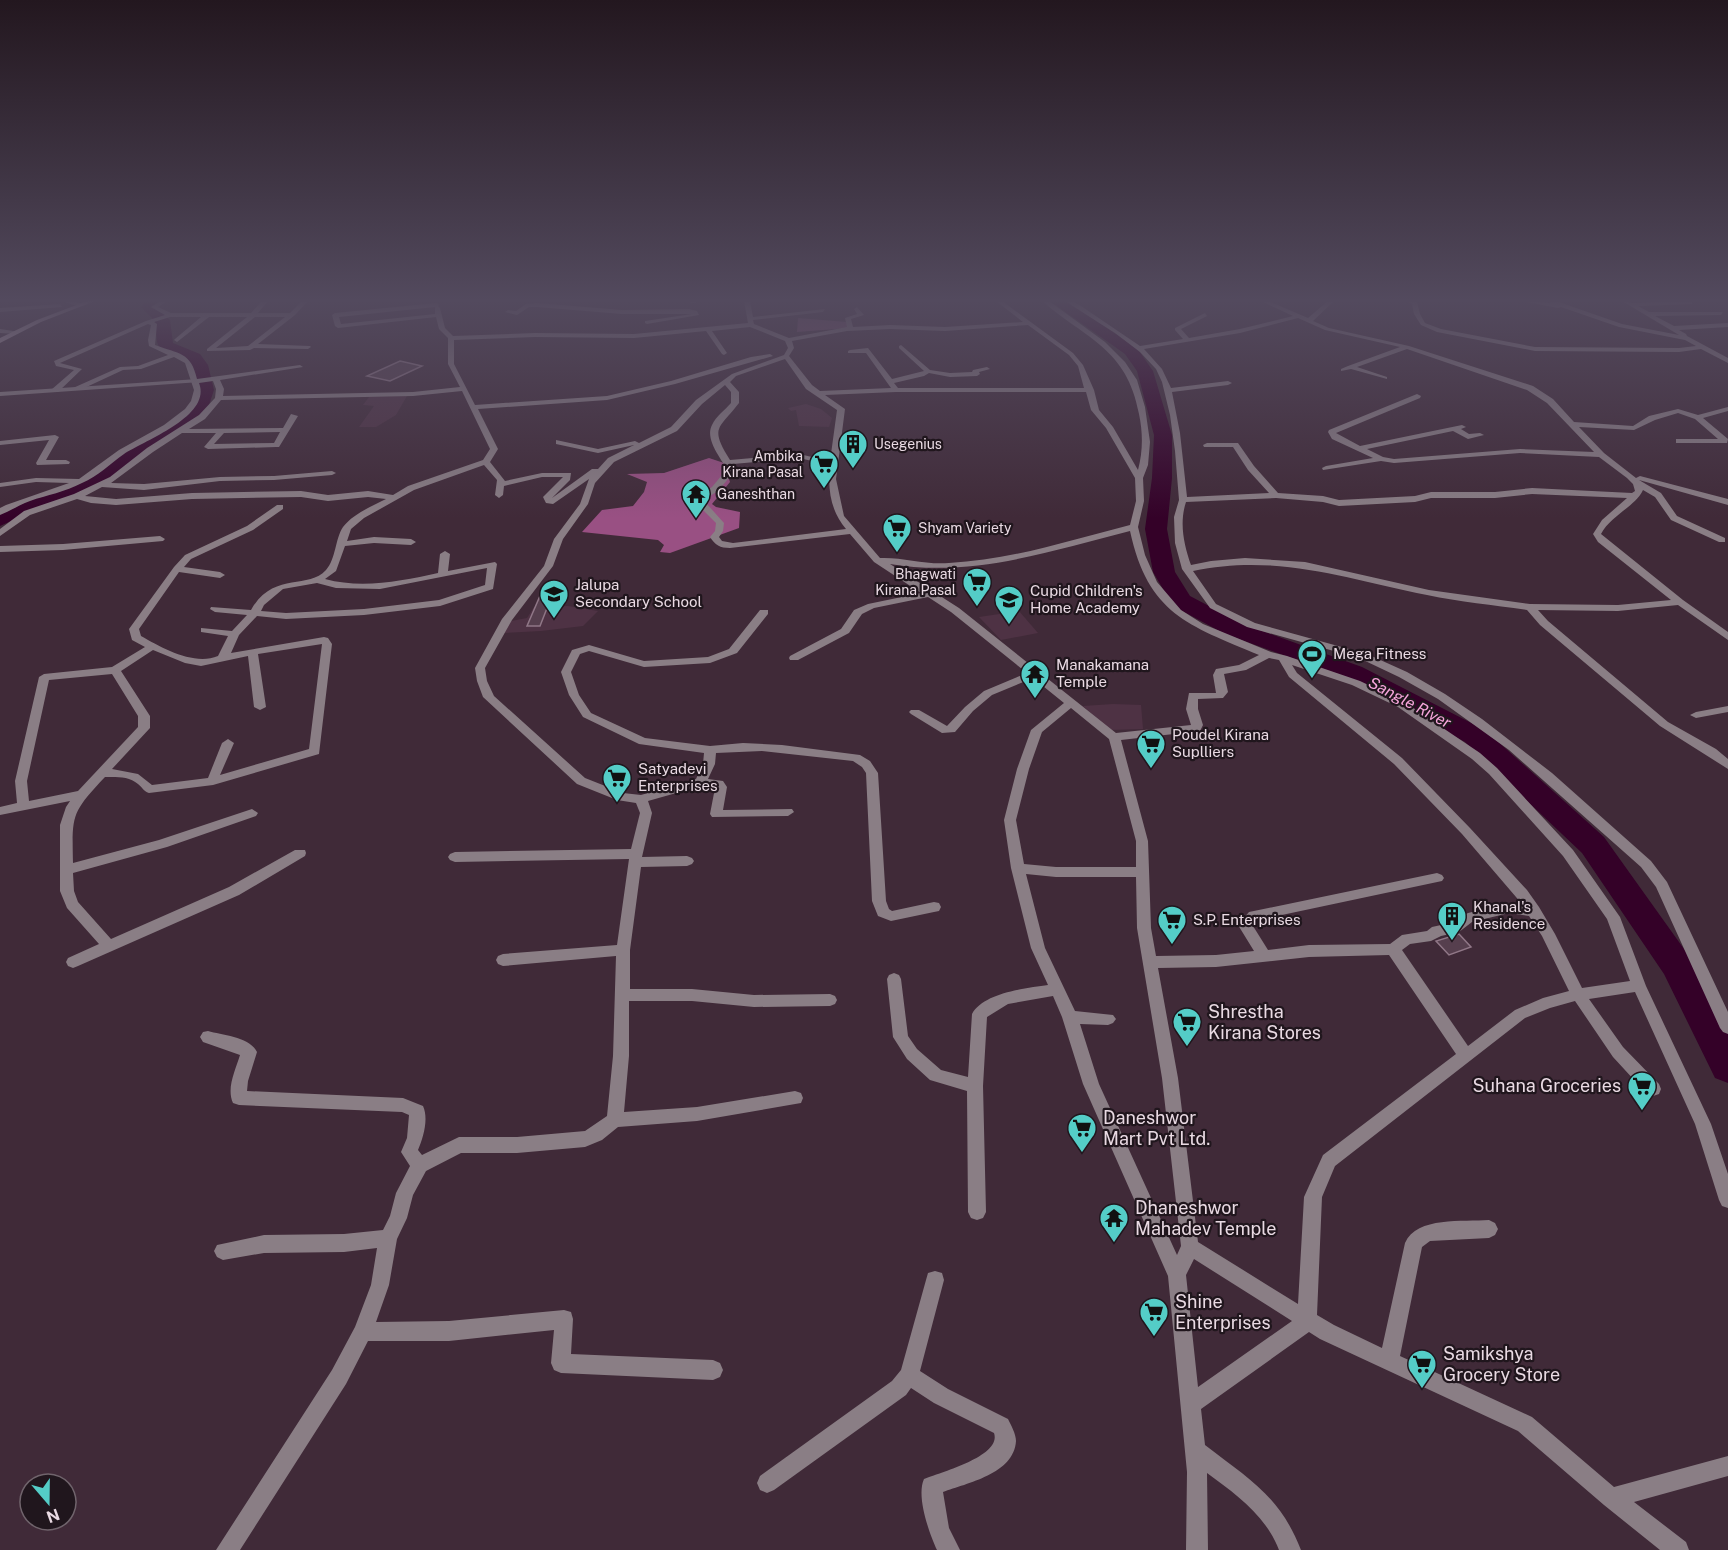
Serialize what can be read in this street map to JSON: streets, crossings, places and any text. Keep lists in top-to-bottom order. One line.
{"water":["Sangle River"],"places":{"building":["Usegenius","Khanal's Residence"],"supermarket":["Ambika Kirana Pasal","Shyam Variety","Bhagwati Kirana Pasal","Poudel Kirana Suplliers","Satyadevi Enterprises","S.P. Enterprises","Shrestha Kirana Stores","Suhana Groceries","Daneshwor Mart Pvt Ltd.","Shine Enterprises","Samikshya Grocery Store"],"temple":["Ganeshthan","Manakamana Temple","Dhaneshwor Mahadev Temple"],"school or university":["Jalupa Secondary School","Cupid Children's Home Academy"],"sports":["Mega Fitness"]},"north":"bottom"}
